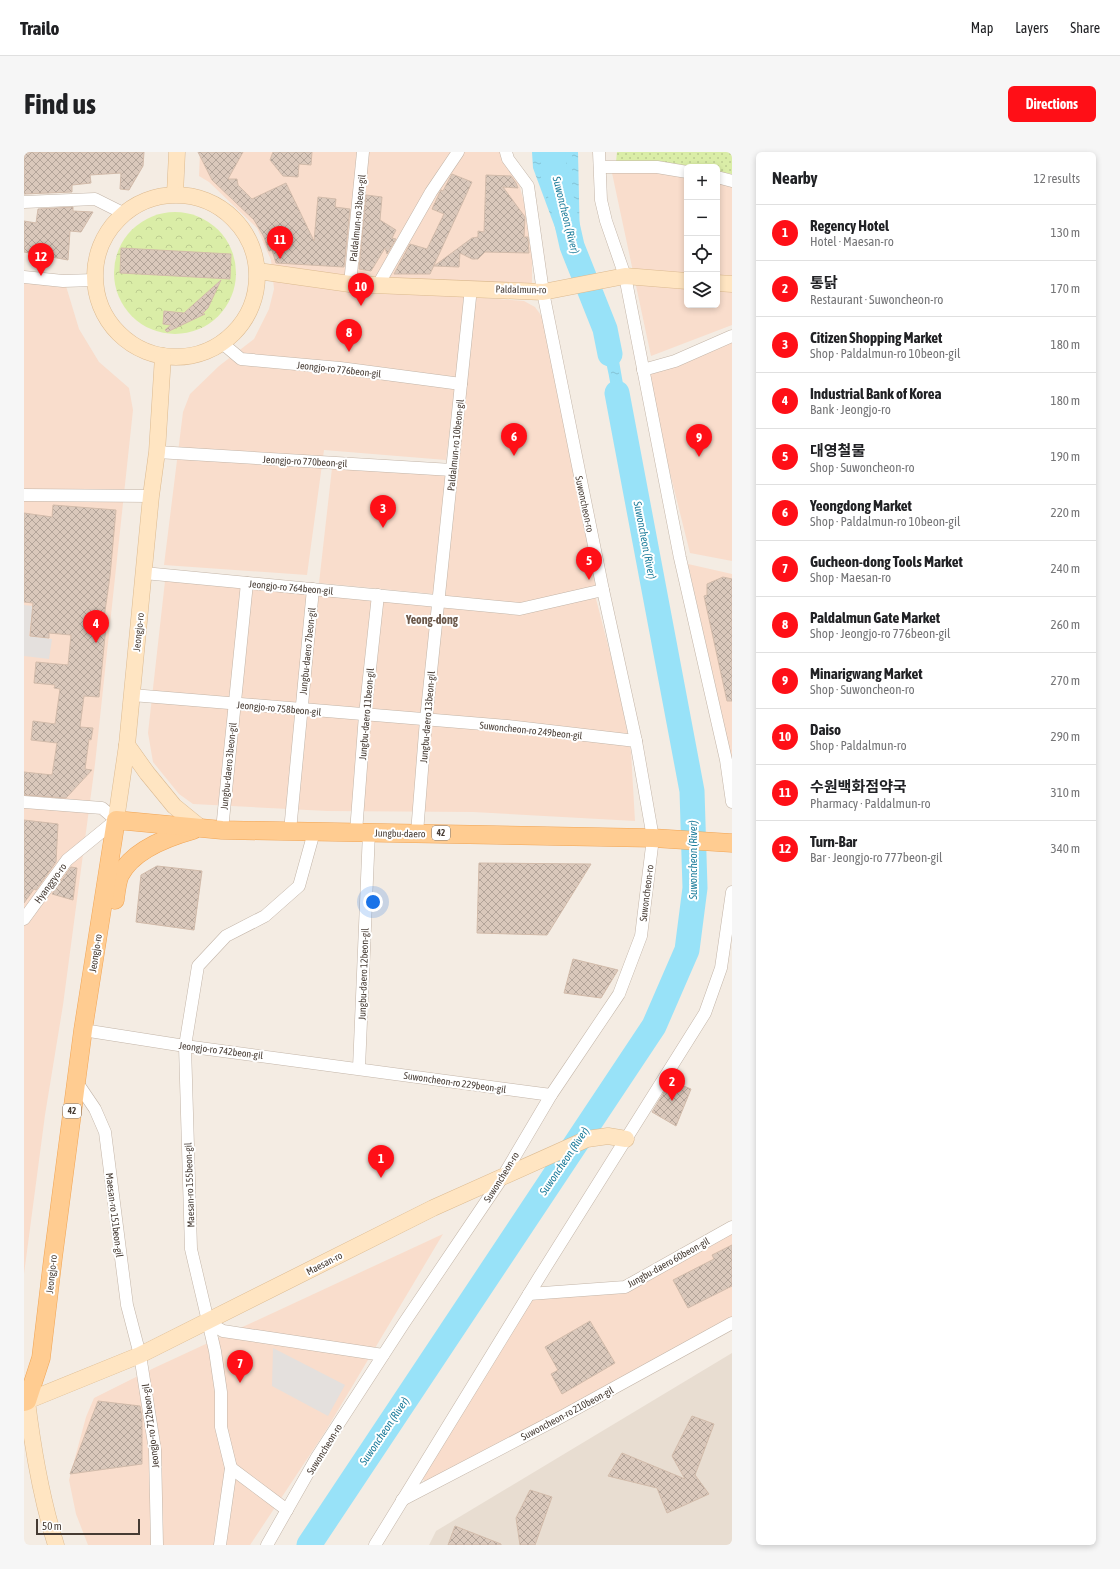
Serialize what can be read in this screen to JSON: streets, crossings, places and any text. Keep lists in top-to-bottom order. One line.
{"streets":{"main road":["Jeongjo-ro","Jungbu-daero","42"],"street":["Paldalmun-ro 3beon-gil","Paldalmun-ro","Jeongjo-ro 776beon-gil","Paldalmun-ro 10beon-gil","Jeongjo-ro 770beon-gil","Suwoncheon-ro","Jeongjo-ro 764beon-gil","Jungbu-daero 7beon-gil","Jeongjo-ro 758beon-gil","Jungbu-daero 11beon-gil","Jungbu-daero 13beon-gil","Suwoncheon-ro 249beon-gil","Jungbu-daero 3beon-gil","Hyanggyo-ro","Jungbu-daero 12beon-gil","Jeongjo-ro 742beon-gil","Suwoncheon-ro 229beon-gil","Maesan-ro 155beon-gil","Maesan-ro 151beon-gil","Jungbu-daero 60beon-gil","Maesan-ro","Suwoncheon-ro 210beon-gil","Jeongjo-ro 712beon-gil"]},"crossings":[["Paldalmun-ro 3beon-gil","Paldalmun-ro"],["Paldalmun-ro","Paldalmun-ro 10beon-gil"],["Paldalmun-ro","Suwoncheon-ro"],["Jeongjo-ro 776beon-gil","Paldalmun-ro 10beon-gil"],["Paldalmun-ro 10beon-gil","Jeongjo-ro 770beon-gil"],["Paldalmun-ro 10beon-gil","Jeongjo-ro 764beon-gil"],["Paldalmun-ro 10beon-gil","Jungbu-daero 13beon-gil"],["Jeongjo-ro 770beon-gil","Jeongjo-ro"],["Suwoncheon-ro","Jeongjo-ro 764beon-gil"],["Suwoncheon-ro","Suwoncheon-ro 249beon-gil"],["Suwoncheon-ro","Jungbu-daero"],["Suwoncheon-ro","Suwoncheon-ro 229beon-gil"],["Suwoncheon-ro","Maesan-ro"],["Jeongjo-ro 764beon-gil","Jeongjo-ro"],["Jeongjo-ro 764beon-gil","Jungbu-daero 7beon-gil"],["Jeongjo-ro 764beon-gil","Jungbu-daero 11beon-gil"],["Jeongjo-ro 764beon-gil","Jungbu-daero 13beon-gil"],["Jeongjo-ro 764beon-gil","Jungbu-daero 3beon-gil"],["Jeongjo-ro","Jeongjo-ro 758beon-gil"],["Jeongjo-ro","Jungbu-daero"],["Jeongjo-ro","Hyanggyo-ro"],["Jeongjo-ro","Jeongjo-ro 742beon-gil"],["Jeongjo-ro","Maesan-ro 151beon-gil"],["Jeongjo-ro","Maesan-ro"],["Jungbu-daero 7beon-gil","Jeongjo-ro 758beon-gil"],["Jungbu-daero 7beon-gil","Jungbu-daero"],["Jeongjo-ro 758beon-gil","Jungbu-daero 11beon-gil"],["Jeongjo-ro 758beon-gil","Jungbu-daero 13beon-gil"],["Jeongjo-ro 758beon-gil","Suwoncheon-ro 249beon-gil"],["Jeongjo-ro 758beon-gil","Jungbu-daero 3beon-gil"],["Jungbu-daero 11beon-gil","Jungbu-daero"],["Jungbu-daero 11beon-gil","Jungbu-daero 12beon-gil"],["Jungbu-daero 13beon-gil","Suwoncheon-ro 249beon-gil"],["Jungbu-daero 13beon-gil","Jungbu-daero"],["Jungbu-daero 3beon-gil","Jungbu-daero"],["Jungbu-daero","Hyanggyo-ro"],["Jungbu-daero","Jungbu-daero 12beon-gil"],["Jungbu-daero","Maesan-ro 155beon-gil"],["Jungbu-daero 12beon-gil","Jeongjo-ro 742beon-gil"],["Jungbu-daero 12beon-gil","Suwoncheon-ro 229beon-gil"],["Jeongjo-ro 742beon-gil","Suwoncheon-ro 229beon-gil"],["Jeongjo-ro 742beon-gil","Maesan-ro 155beon-gil"],["Maesan-ro 155beon-gil","Maesan-ro"],["Maesan-ro 151beon-gil","Maesan-ro"],["Maesan-ro 151beon-gil","Jeongjo-ro 712beon-gil"],["Maesan-ro","Jeongjo-ro 712beon-gil"]],"districts":["Yeong-dong"],"water":["Suwoncheon (River)"],"scale_bar":"50 m","page":{"header":"Trailo","nav":["Map","Layers","Share"],"buttons":"Directions","title":"Find us","heading":["Nearby","12 results"],"map_buttons":["+","−"],"list":[{"mark":"1","name":"Regency Hotel","note":"Hotel · Maesan-ro","value":"130 m"},{"mark":"2","name":"통닭","note":"Restaurant · Suwoncheon-ro","value":"170 m"},{"mark":"3","name":"Citizen Shopping Market","note":"Shop · Paldalmun-ro 10beon-gil","value":"180 m"},{"mark":"4","name":"Industrial Bank of Korea","note":"Bank · Jeongjo-ro","value":"180 m"},{"mark":"5","name":"대영철물","note":"Shop · Suwoncheon-ro","value":"190 m"},{"mark":"6","name":"Yeongdong Market","note":"Shop · Paldalmun-ro 10beon-gil","value":"220 m"},{"mark":"7","name":"Gucheon-dong Tools Market","note":"Shop · Maesan-ro","value":"240 m"},{"mark":"8","name":"Paldalmun Gate Market","note":"Shop · Jeongjo-ro 776beon-gil","value":"260 m"},{"mark":"9","name":"Minarigwang Market","note":"Shop · Suwoncheon-ro","value":"270 m"},{"mark":"10","name":"Daiso","note":"Shop · Paldalmun-ro","value":"290 m"},{"mark":"11","name":"수원백화점약국","note":"Pharmacy · Paldalmun-ro","value":"310 m"},{"mark":"12","name":"Turn-Bar","note":"Bar · Jeongjo-ro 777beon-gil","value":"340 m"}],"pins":["11","12","10","8","6","9","3","5","4","2","1","7"],"scale":"50 m"}}
